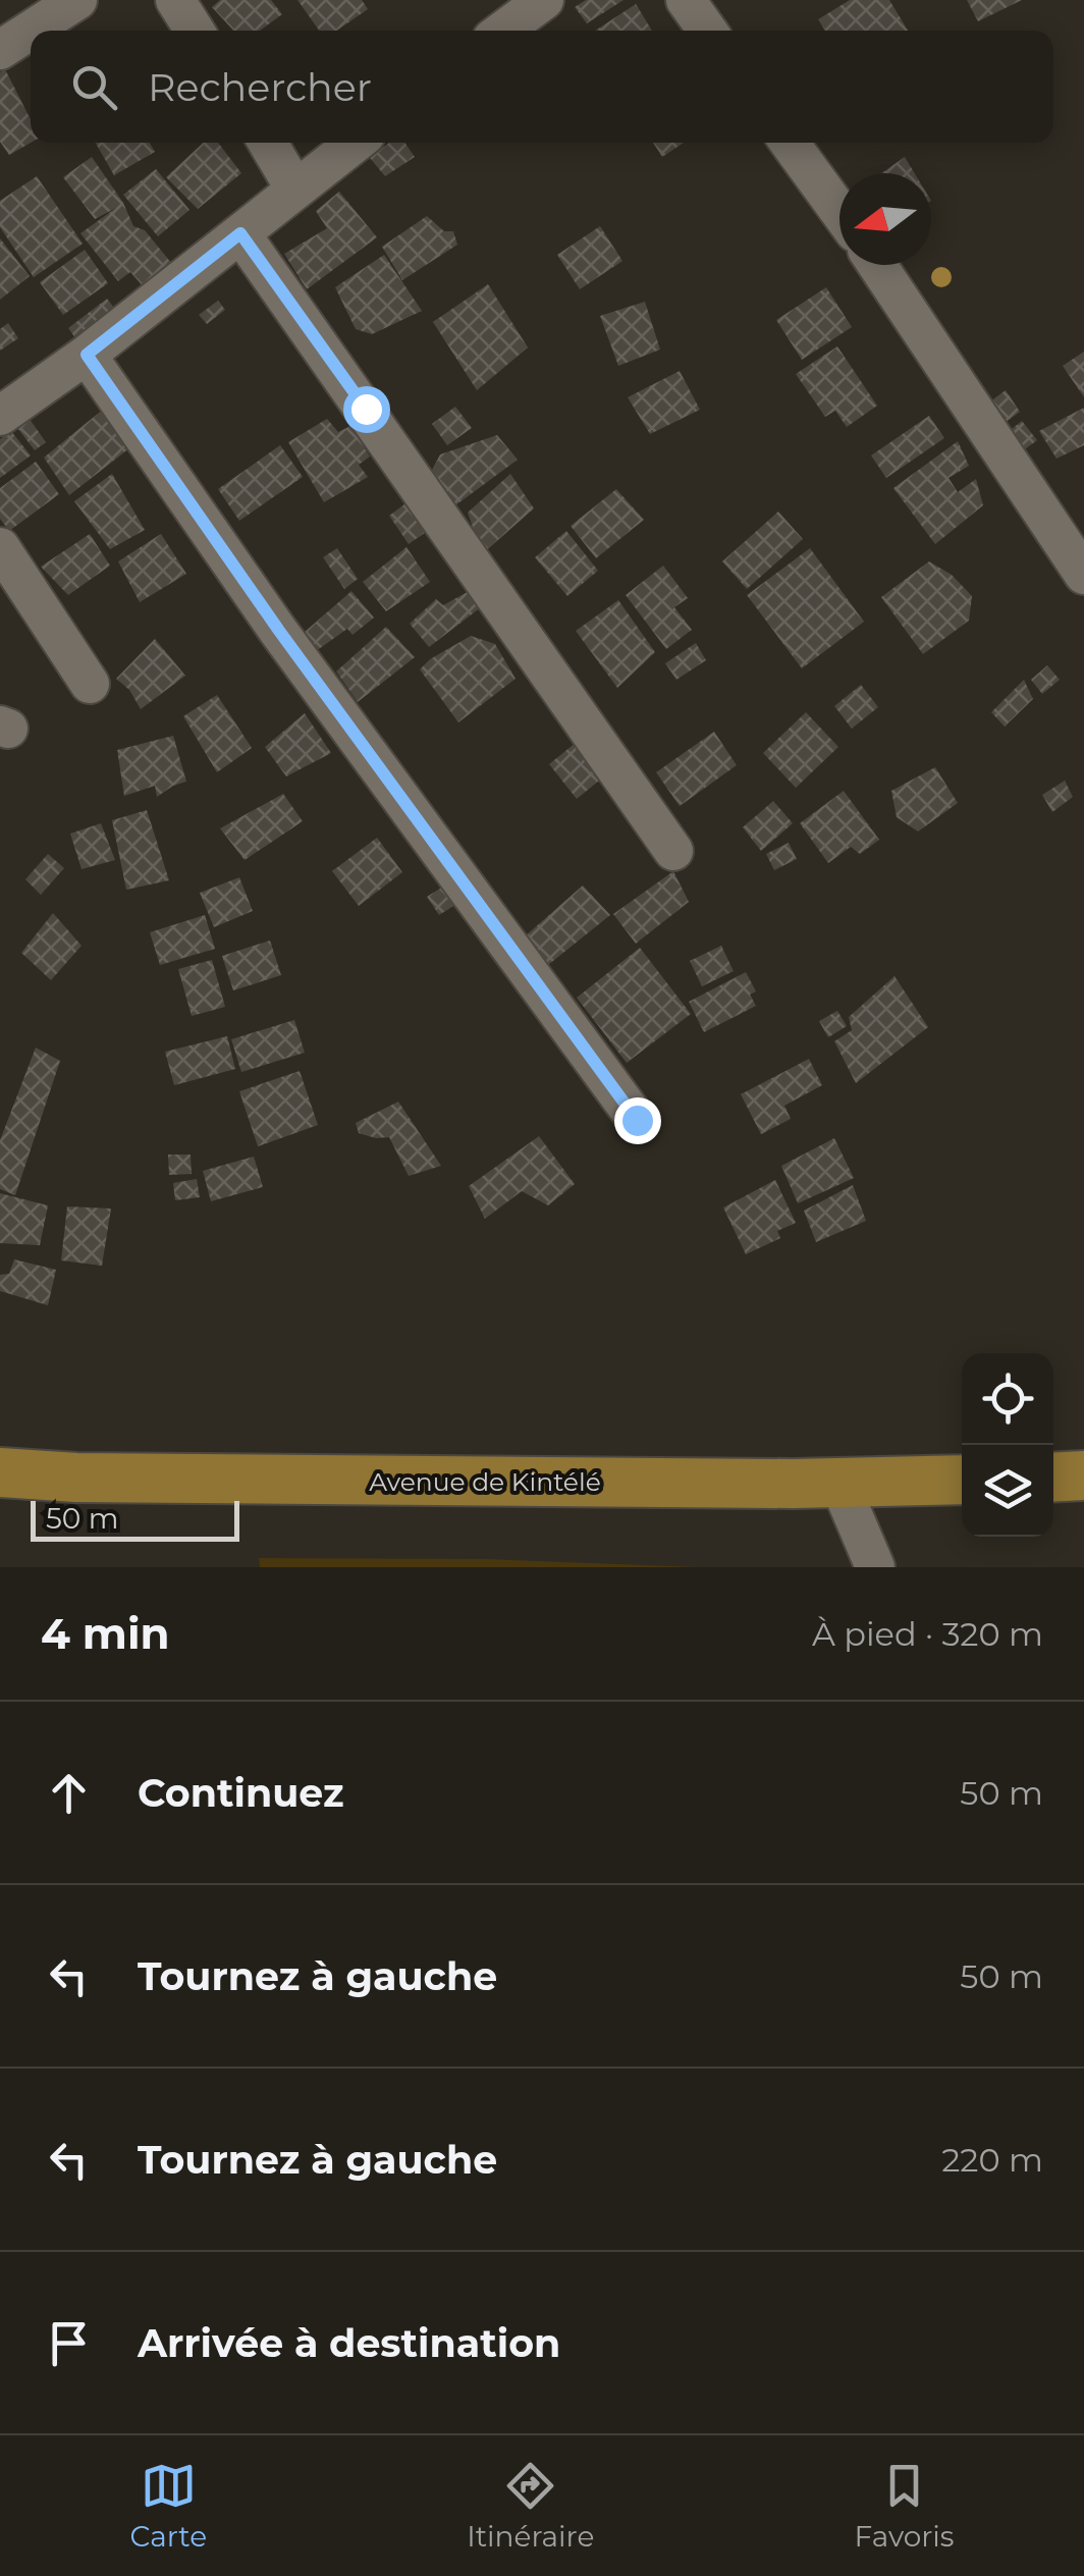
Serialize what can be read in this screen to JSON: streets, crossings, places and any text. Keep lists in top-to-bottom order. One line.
{"streets":{"main road":["Avenue de Kintélé"]},"scale_bar":"50 m","north":"left","page":{"search":"Rechercher","scale":"50 m","heading":["4 min","À pied · 320 m"],"list":[["Continuez","50 m"],["Tournez à gauche","50 m"],["Tournez à gauche","220 m"],"Arrivée à destination"],"nav":["Carte","Itinéraire","Favoris"]}}
